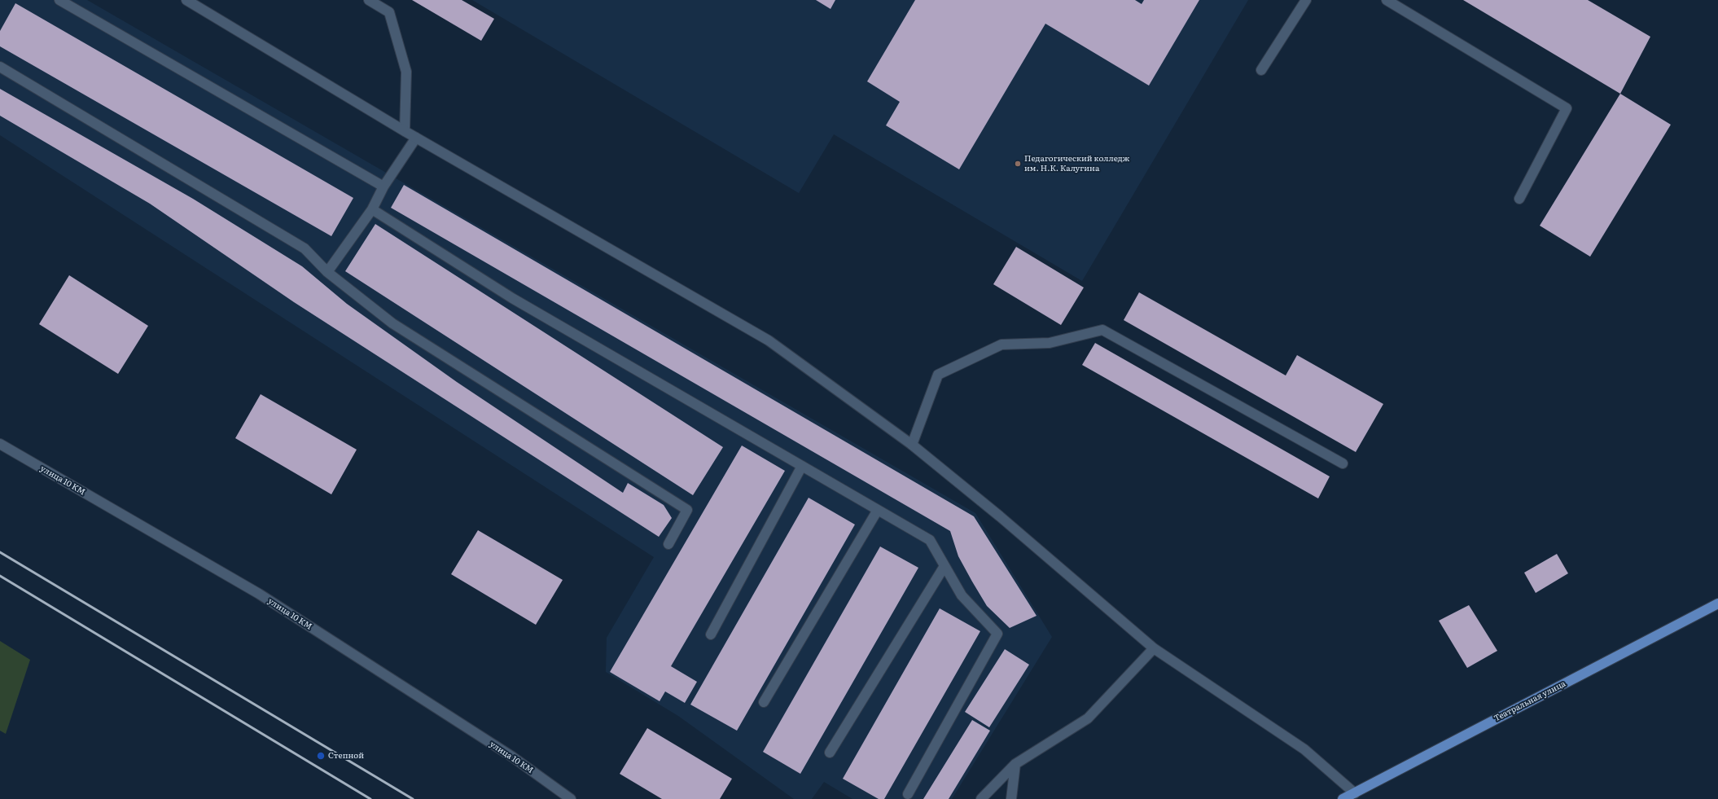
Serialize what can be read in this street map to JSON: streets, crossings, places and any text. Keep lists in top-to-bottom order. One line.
{"streets":{"main road":["Театральная улица"],"street":["улица 10 КМ"]},"places":["Педагогический колледж им. Н.К. Калугина","Степной"]}
